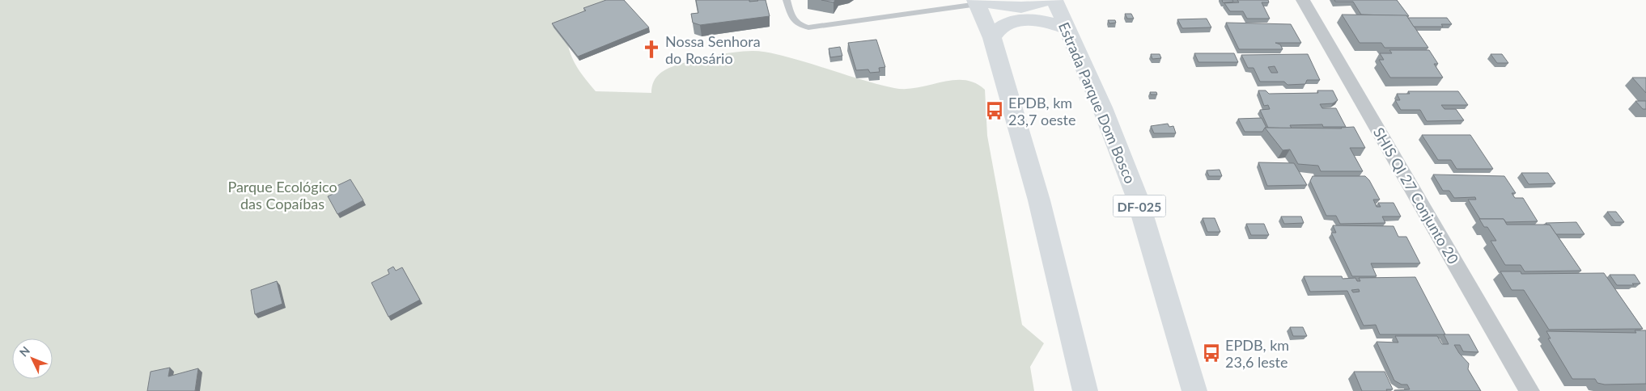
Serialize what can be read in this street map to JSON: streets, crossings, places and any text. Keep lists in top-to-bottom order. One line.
{"streets":{"main road":["Estrada Parque Dom Bosco","DF-025"],"street":["SHIS QI 27 Conjunto 20"]},"parks":["Parque Ecológico das Copaíbas"],"places":{"church":["Nossa Senhora do Rosário"],"bus stop":["EPDB, km 23,7 oeste","EPDB, km 23,6 leste"]},"north":"top left"}
